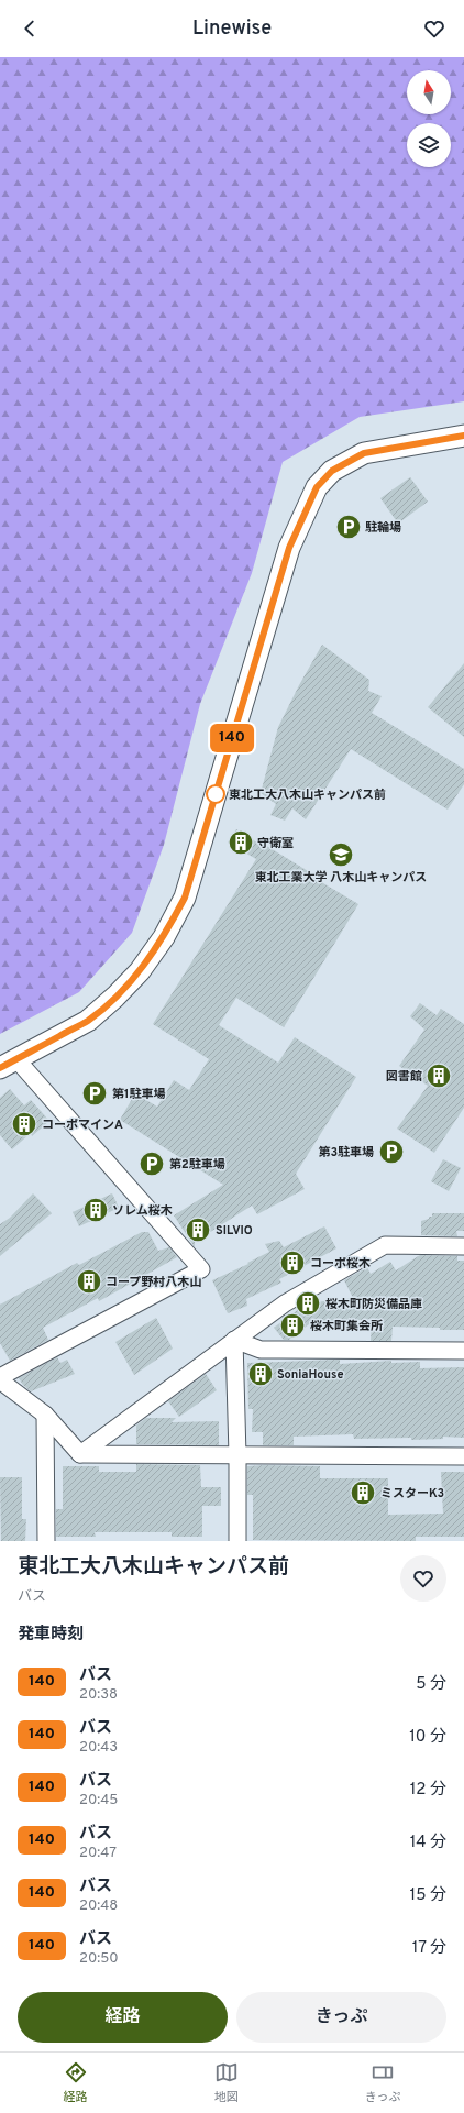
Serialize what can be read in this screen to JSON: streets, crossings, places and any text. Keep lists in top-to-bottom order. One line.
{"places":{"parking":["駐輪場","第1駐車場","第3駐車場","第2駐車場"],"other":["東北工大八木山キャンパス前"],"building":["守衛室","図書館","コーポマインA","ソレム桜木","SILVIO","コーポ桜木","コープ野村八木山","桜木町防災備品庫","桜木町集会所","SoniaHouse","ミスターK3"],"school or university":["東北工業大学 八木山キャンパス"]},"lines":["bus line 140"],"north":"top","page":{"header":"Linewise","on_map":"140","heading":[["東北工大八木山キャンパス前","バス"],"発車時刻"],"list":[{"mark":"140","name":"バス","note":"20:38","value":"5 分"},{"mark":"140","name":"バス","note":"20:43","value":"10 分"},{"mark":"140","name":"バス","note":"20:45","value":"12 分"},{"mark":"140","name":"バス","note":"20:47","value":"14 分"},{"mark":"140","name":"バス","note":"20:48","value":"15 分"},{"mark":"140","name":"バス","note":"20:50","value":"17 分"}],"buttons":["経路","きっぷ"],"tabs":["経路","地図","きっぷ"]}}
